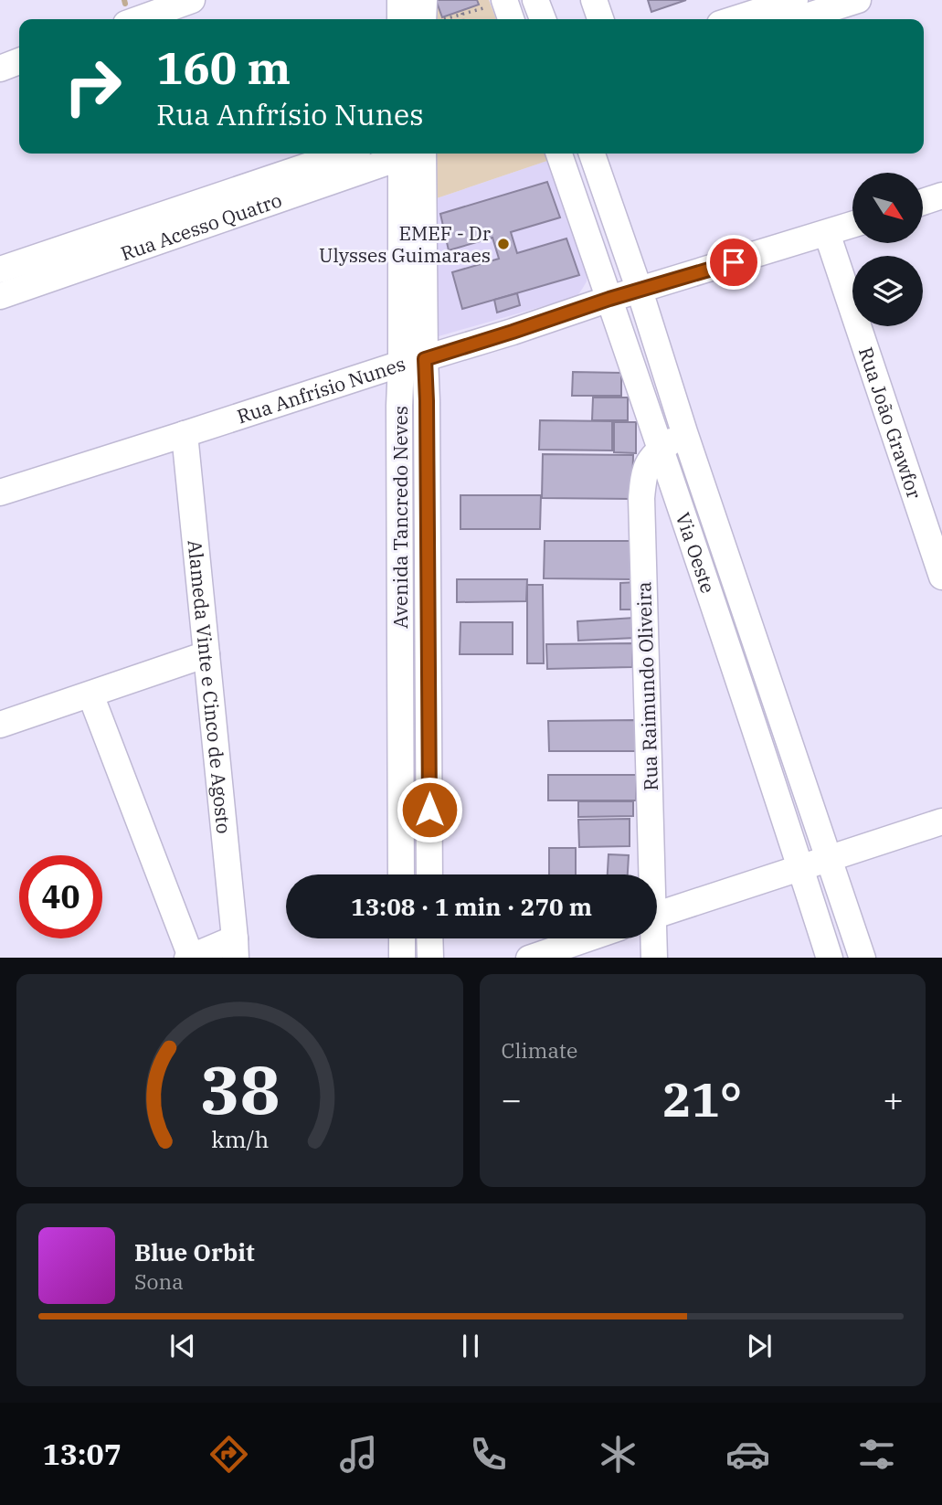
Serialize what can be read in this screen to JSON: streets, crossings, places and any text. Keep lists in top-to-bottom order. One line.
{"streets":{"street":["Rua Acesso Quatro","Rua Anfrísio Nunes","Rua João Grawfor","Avenida Tancredo Neves","Via Oeste","Alameda Vinte e Cinco de Agosto","Rua Raimundo Oliveira"]},"crossings":[["Rua Anfrísio Nunes","Rua João Grawfor"],["Rua Anfrísio Nunes","Avenida Tancredo Neves"],["Rua Anfrísio Nunes","Via Oeste"],["Rua Anfrísio Nunes","Alameda Vinte e Cinco de Agosto"],["Via Oeste","Rua Raimundo Oliveira"]],"places":["EMEF - Dr Ulysses Guimaraes"],"north":"bottom right","page":{"turn":["160 m","Rua Anfrísio Nunes"],"limit":"40","trip":"13:08 · 1 min · 270 m","tile":"Climate","heat":["−","21°","+"],"song":["Blue Orbit","Sona"],"tabs":"13:07","gauge":["38","km/h"]}}
